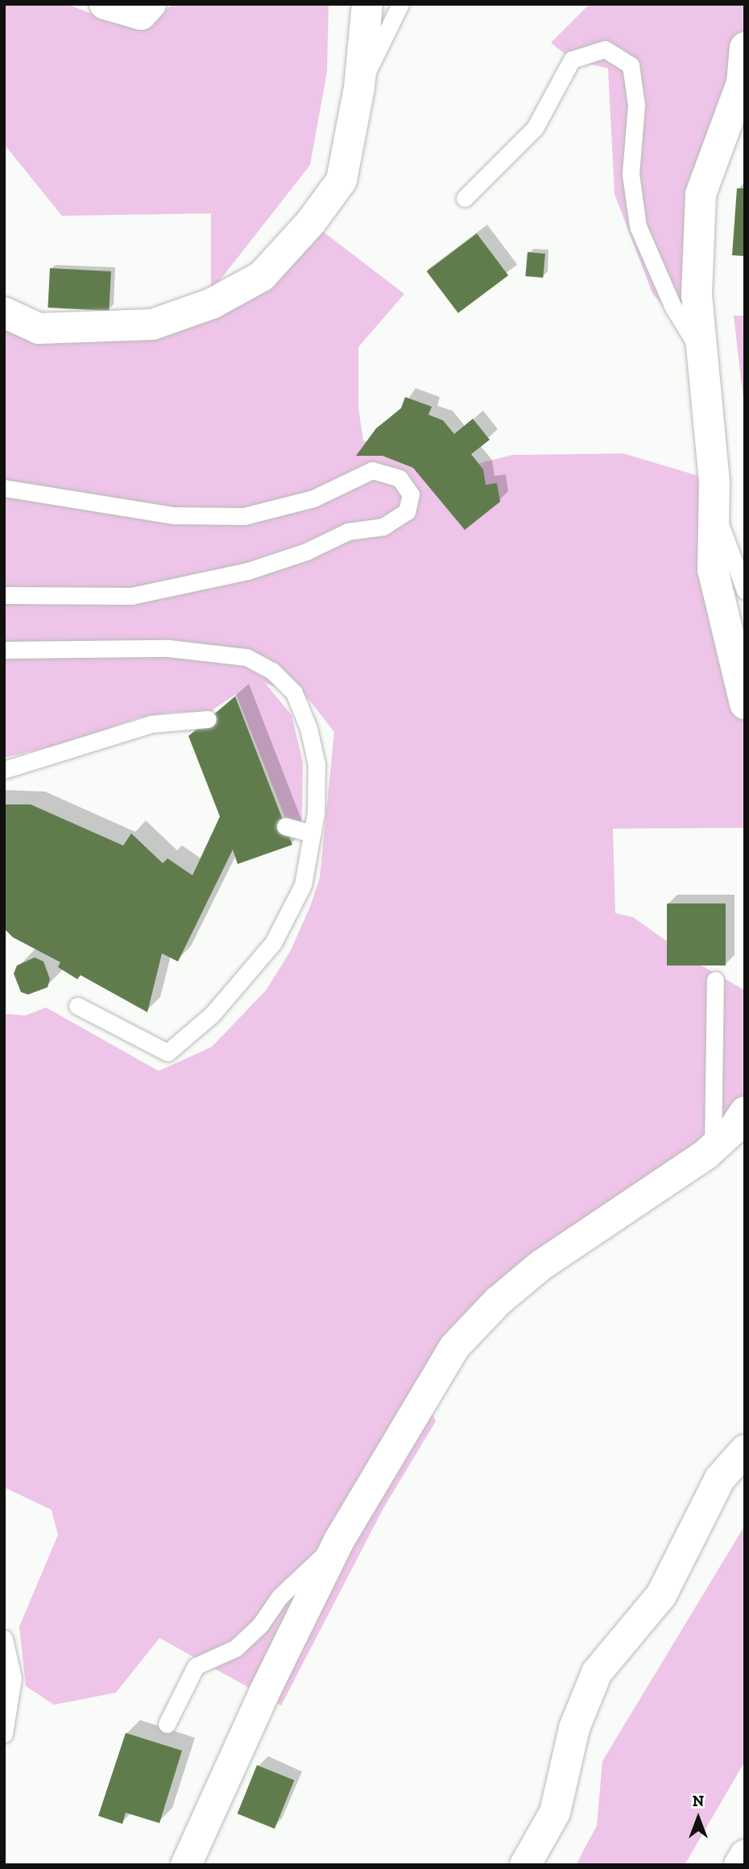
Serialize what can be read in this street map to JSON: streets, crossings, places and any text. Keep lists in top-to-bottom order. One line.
{"north":"top"}
